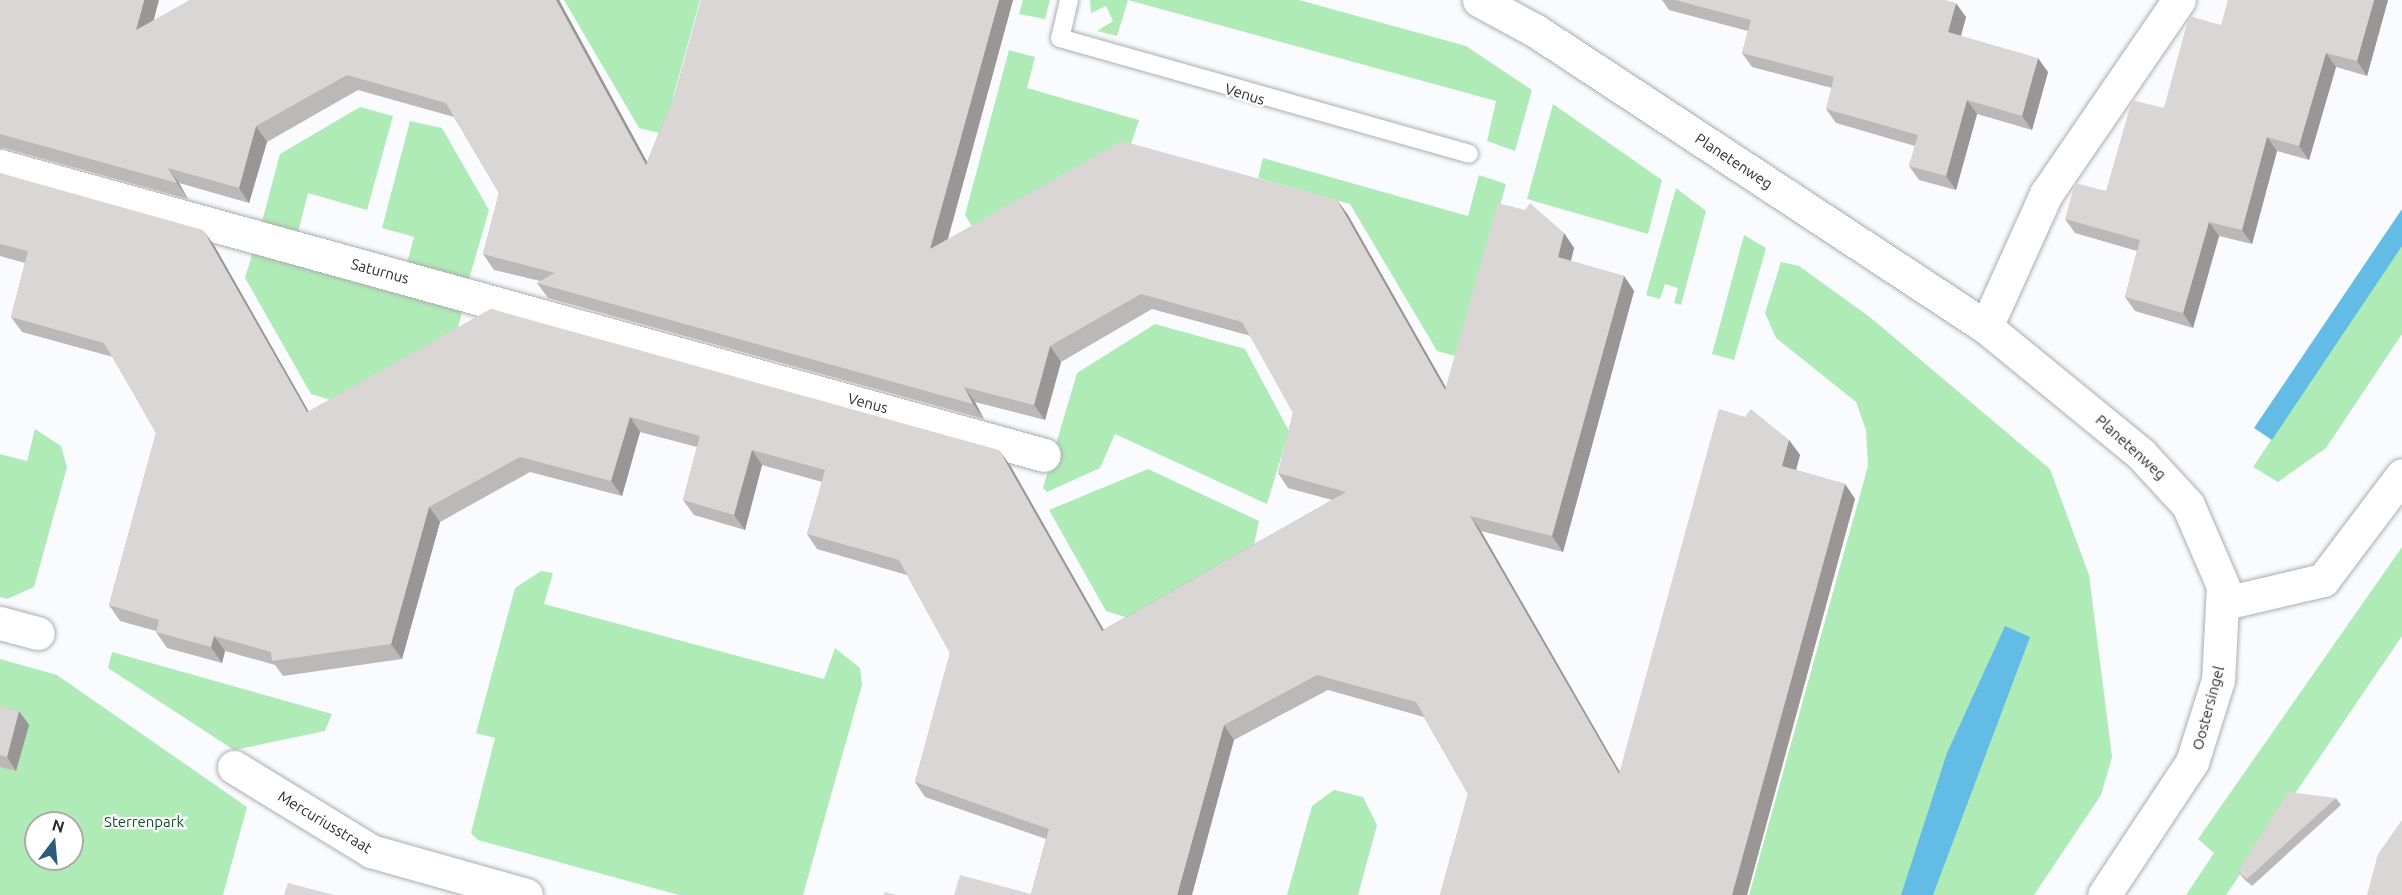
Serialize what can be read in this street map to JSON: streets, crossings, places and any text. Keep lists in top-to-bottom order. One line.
{"streets":{"street":["Venus","Planetenweg","Saturnus","Oostersingel","Mercuriusstraat"]},"crossings":[["Venus","Saturnus"],["Planetenweg","Oostersingel"]],"parks":["Sterrenpark"],"north":"top"}
